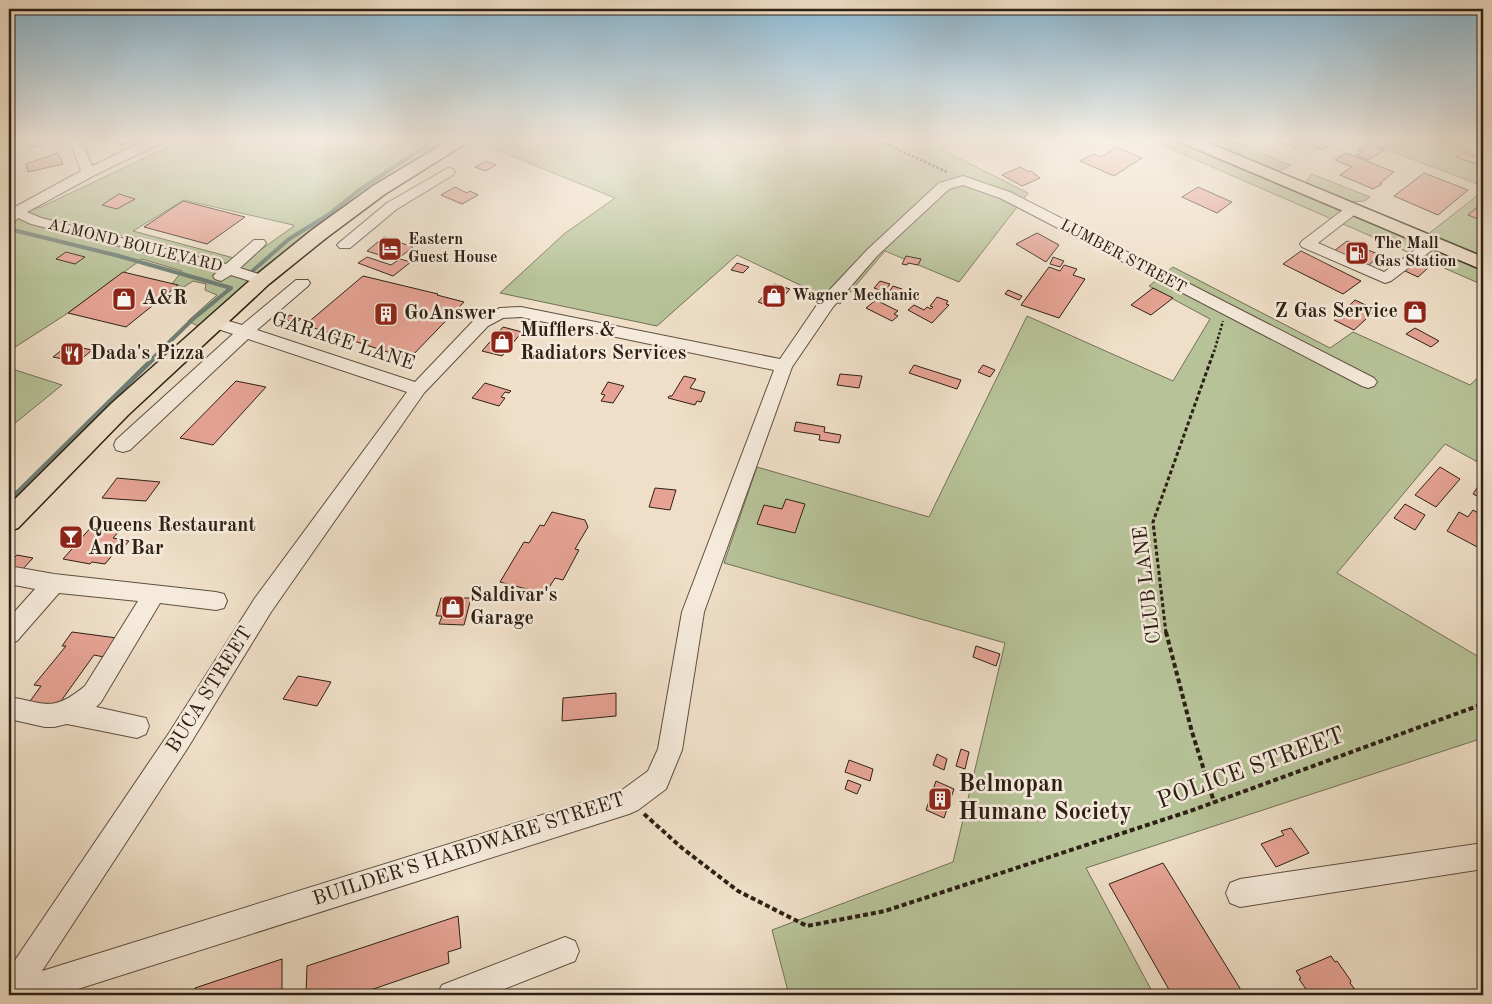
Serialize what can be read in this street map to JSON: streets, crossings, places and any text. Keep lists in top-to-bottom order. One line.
{"streets":{"street":["ALMOND BOULEVARD","LUMBER STREET","GARAGE LANE","BUCA STREET","BUILDER'S HARDWARE STREET"],"path":["CLUB LANE","POLICE STREET"]},"crossings":[["LUMBER STREET","CLUB LANE"],["GARAGE LANE","BUCA STREET"],["GARAGE LANE","BUILDER'S HARDWARE STREET"],["CLUB LANE","POLICE STREET"],["BUCA STREET","BUILDER'S HARDWARE STREET"],["POLICE STREET","BUILDER'S HARDWARE STREET"]],"places":{"hotel":["Eastern Guest House"],"fuel station":["The Mall Gas Station"],"shop":["Wagner Mechanic","A&R","Z Gas Service","Mufflers & Radiators Services","Saldivar's Garage"],"building":["GoAnswer","Belmopan Humane Society"],"restaurant":["Dada's Pizza"],"bar":["Queens Restaurant And Bar"]}}
